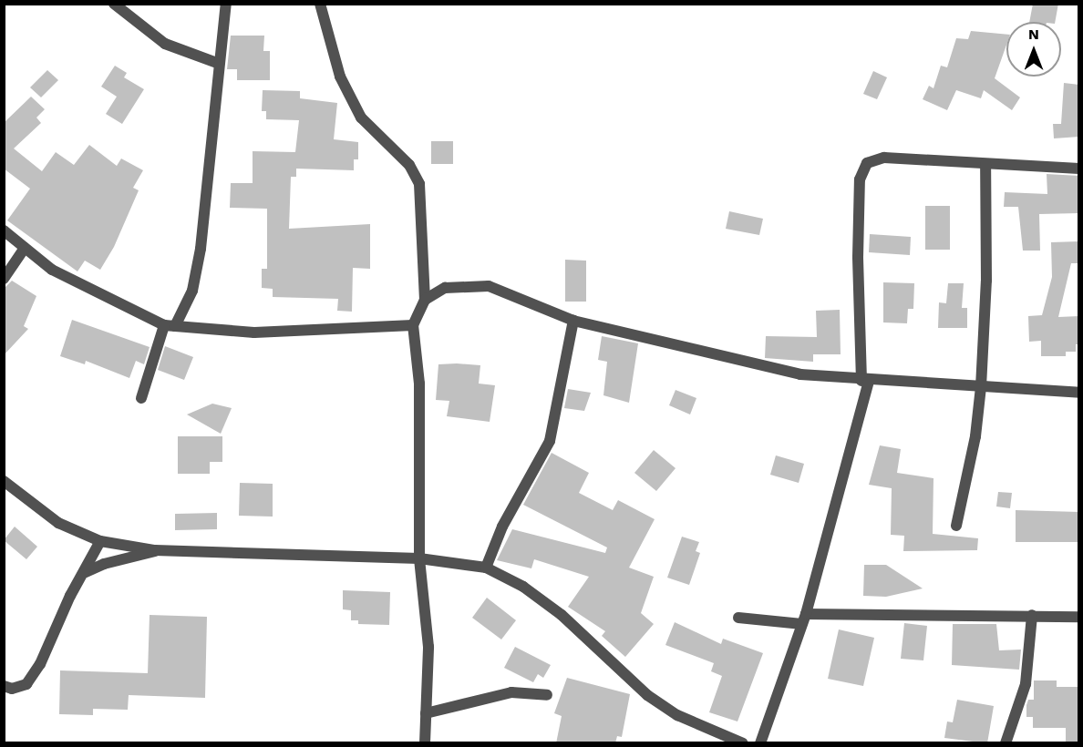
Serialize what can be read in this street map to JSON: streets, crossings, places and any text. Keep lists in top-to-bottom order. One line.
{"north":"top"}
